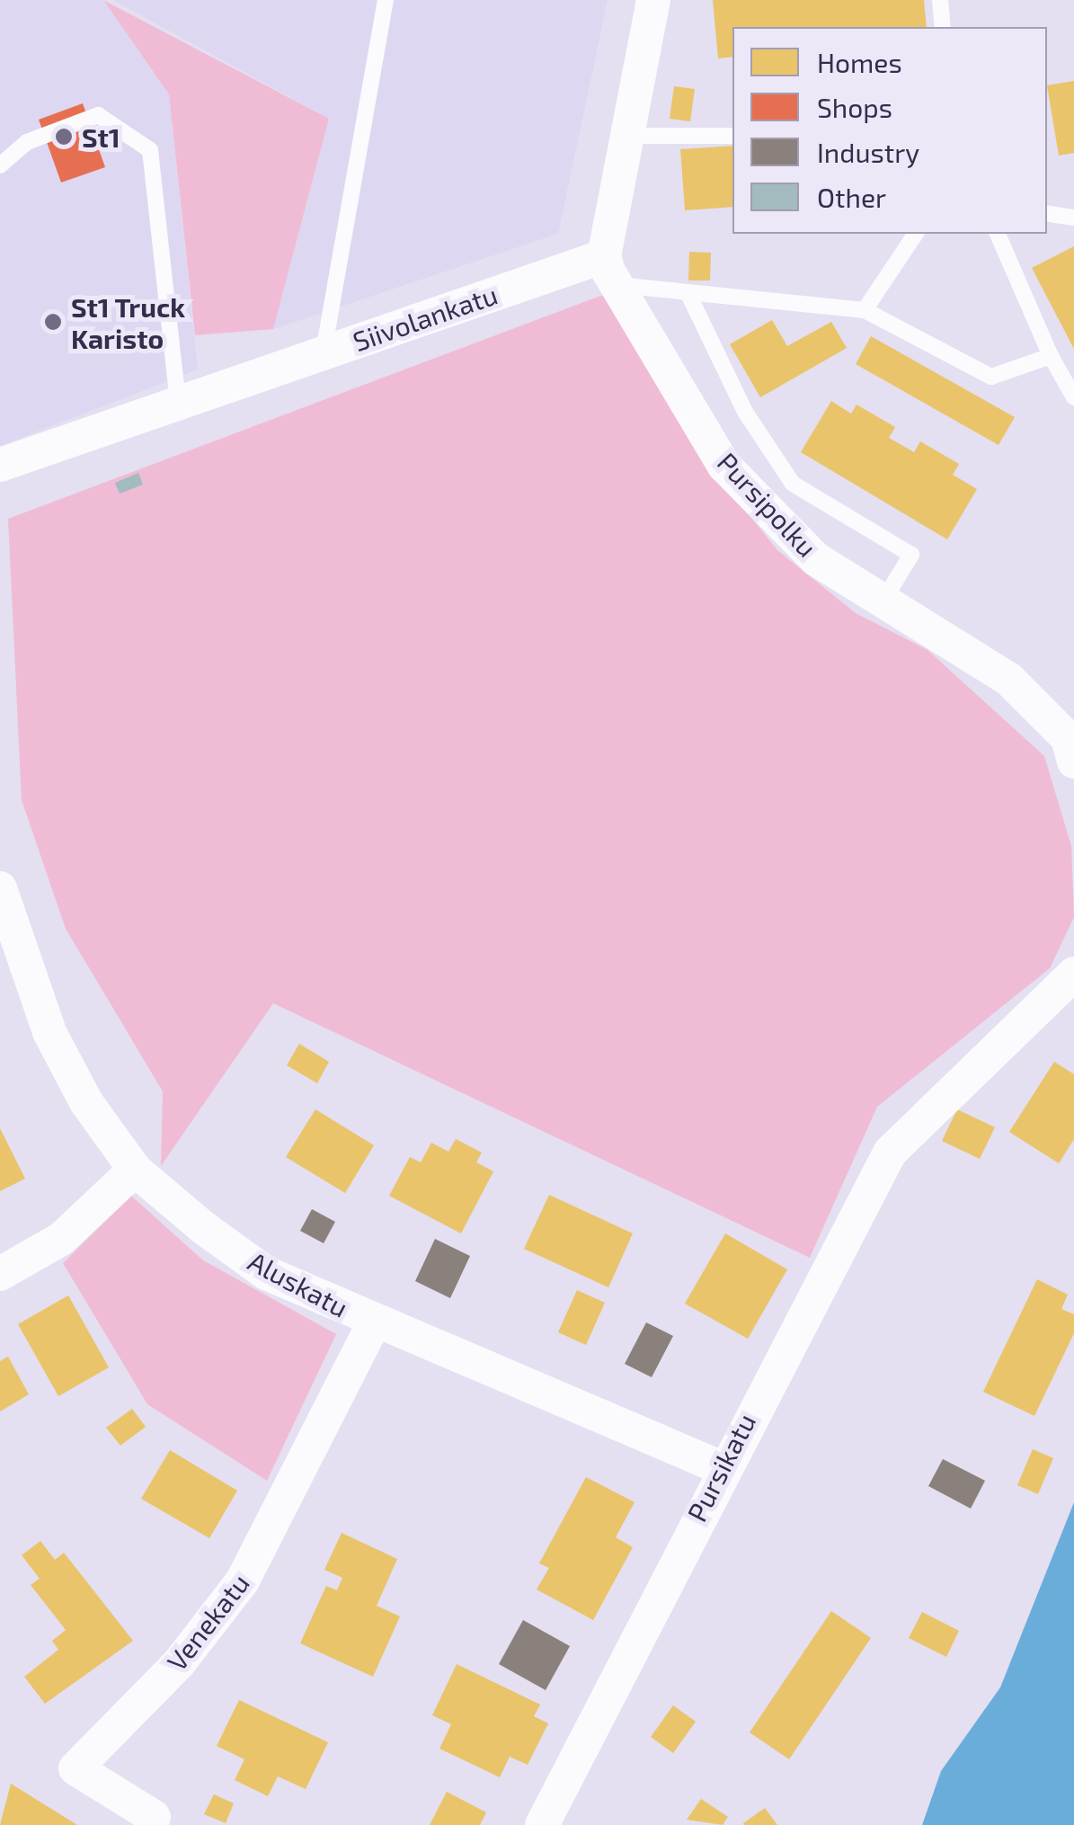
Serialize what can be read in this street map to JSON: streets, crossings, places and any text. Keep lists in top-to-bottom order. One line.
{"streets":{"street":["Siivolankatu","Pursipolku","Aluskatu","Pursikatu","Venekatu"]},"crossings":[["Siivolankatu","Pursipolku"],["Aluskatu","Pursikatu"],["Aluskatu","Venekatu"]],"places":["St1","St1 Truck Karisto"],"legend":["Homes","Shops","Industry","Other"]}
